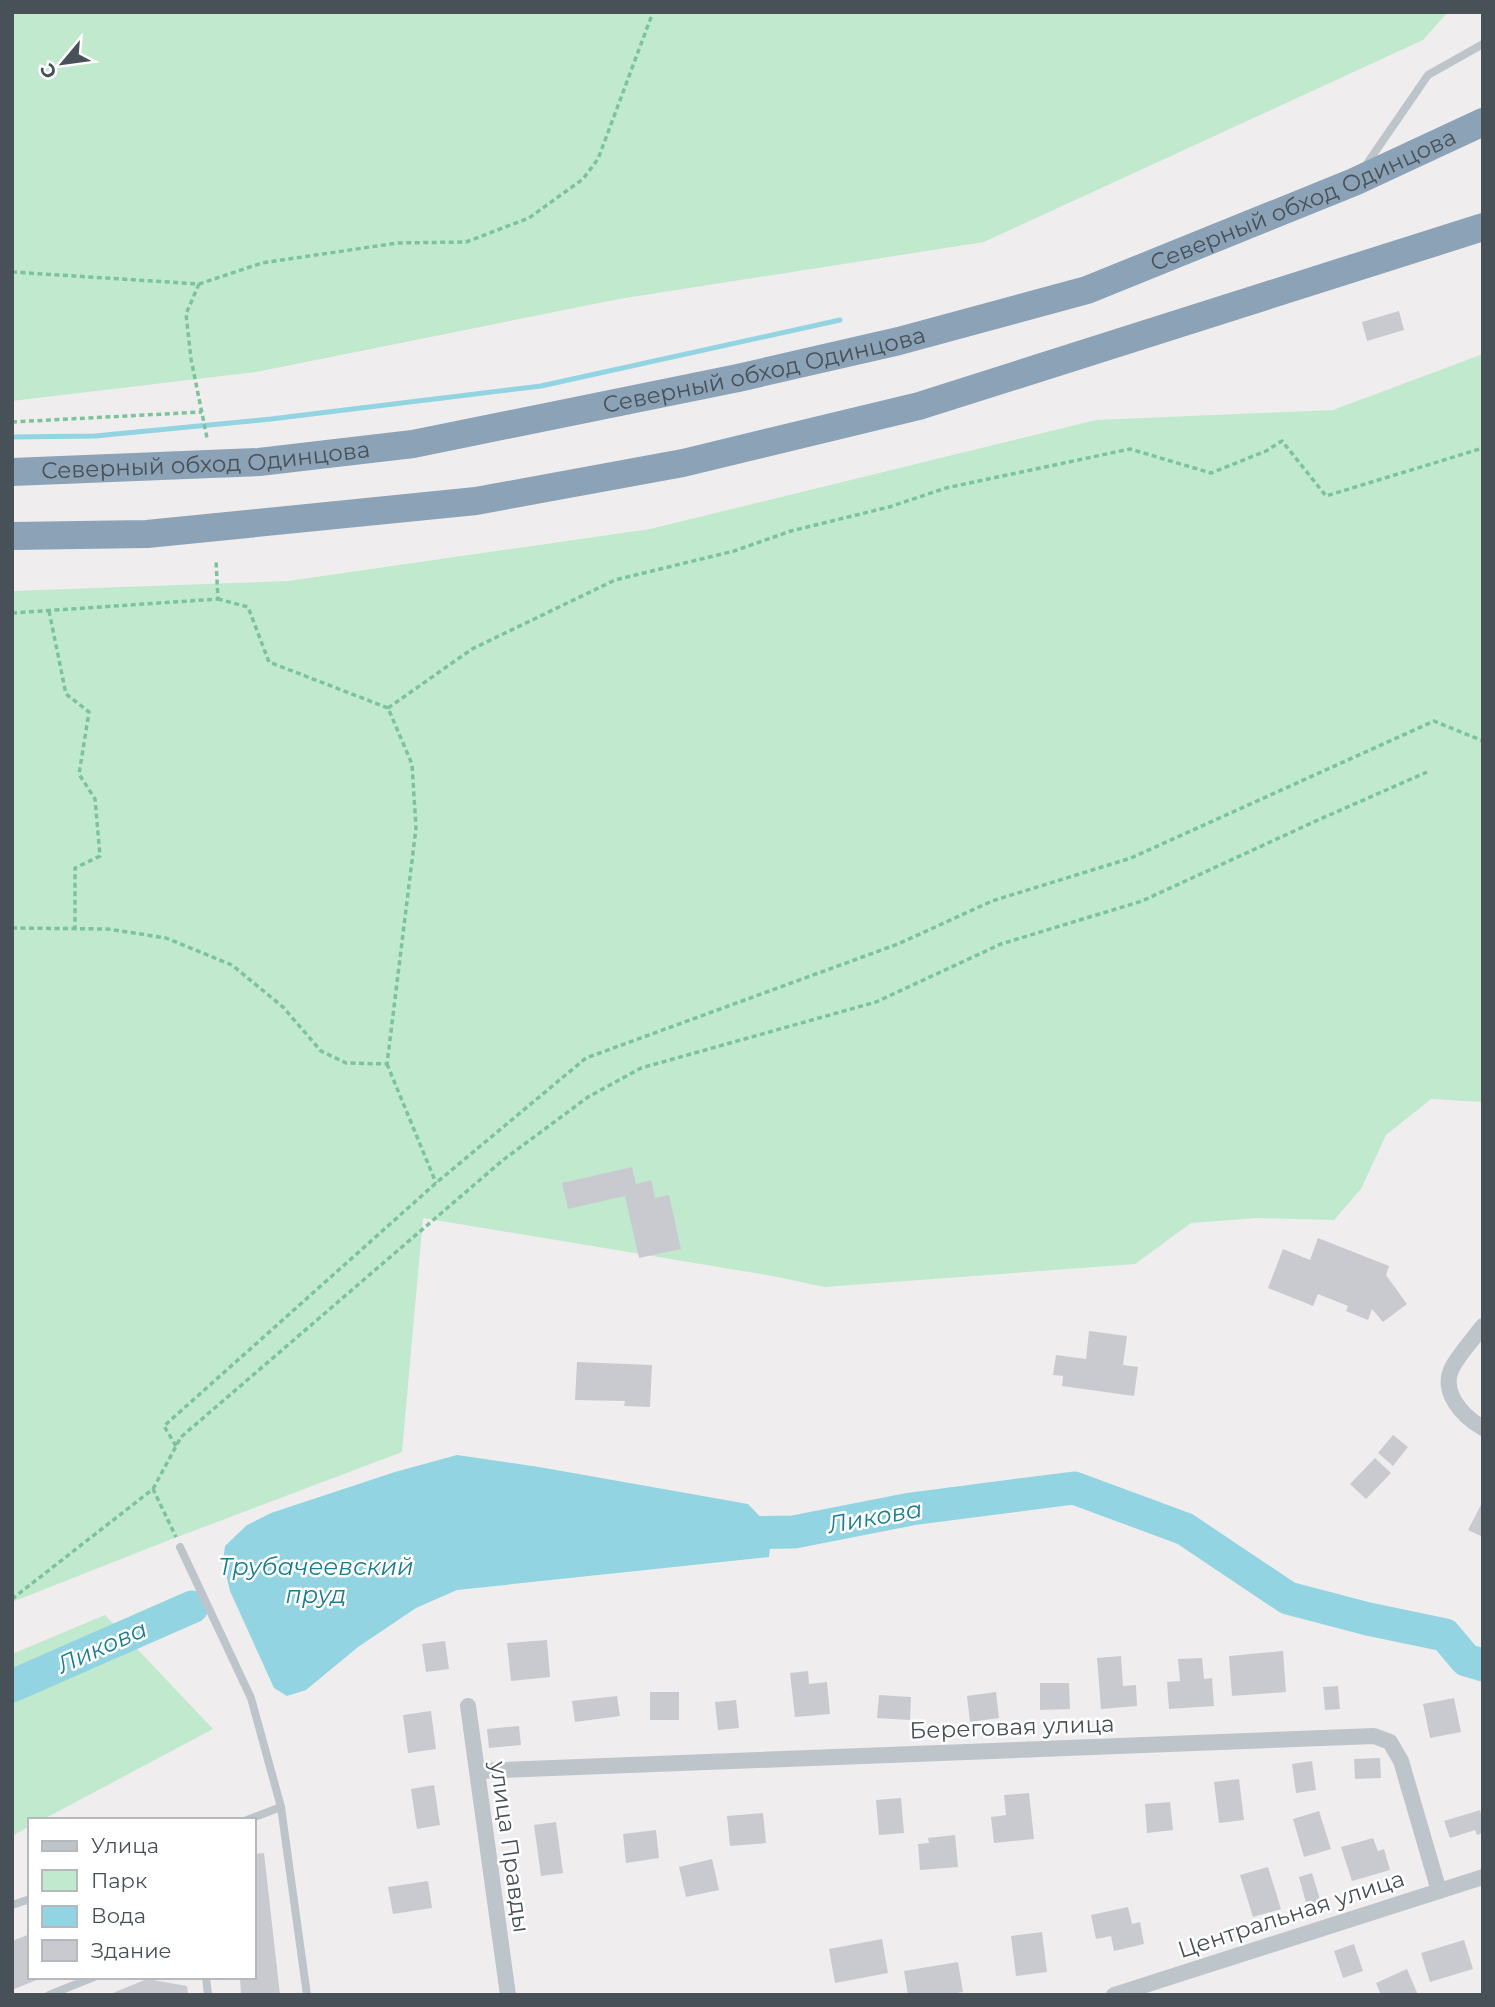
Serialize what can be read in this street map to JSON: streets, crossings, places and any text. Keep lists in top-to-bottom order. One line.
{"streets":{"highway":["Северный обход Одинцова"],"street":["Береговая улица","улица Правды","Центральная улица"]},"crossings":[["Береговая улица","улица Правды"],["Береговая улица","Центральная улица"]],"water":["Ликова","Трубачеевский пруд"],"legend":["Улица","Парк","Вода","Здание"],"north":"bottom left"}
